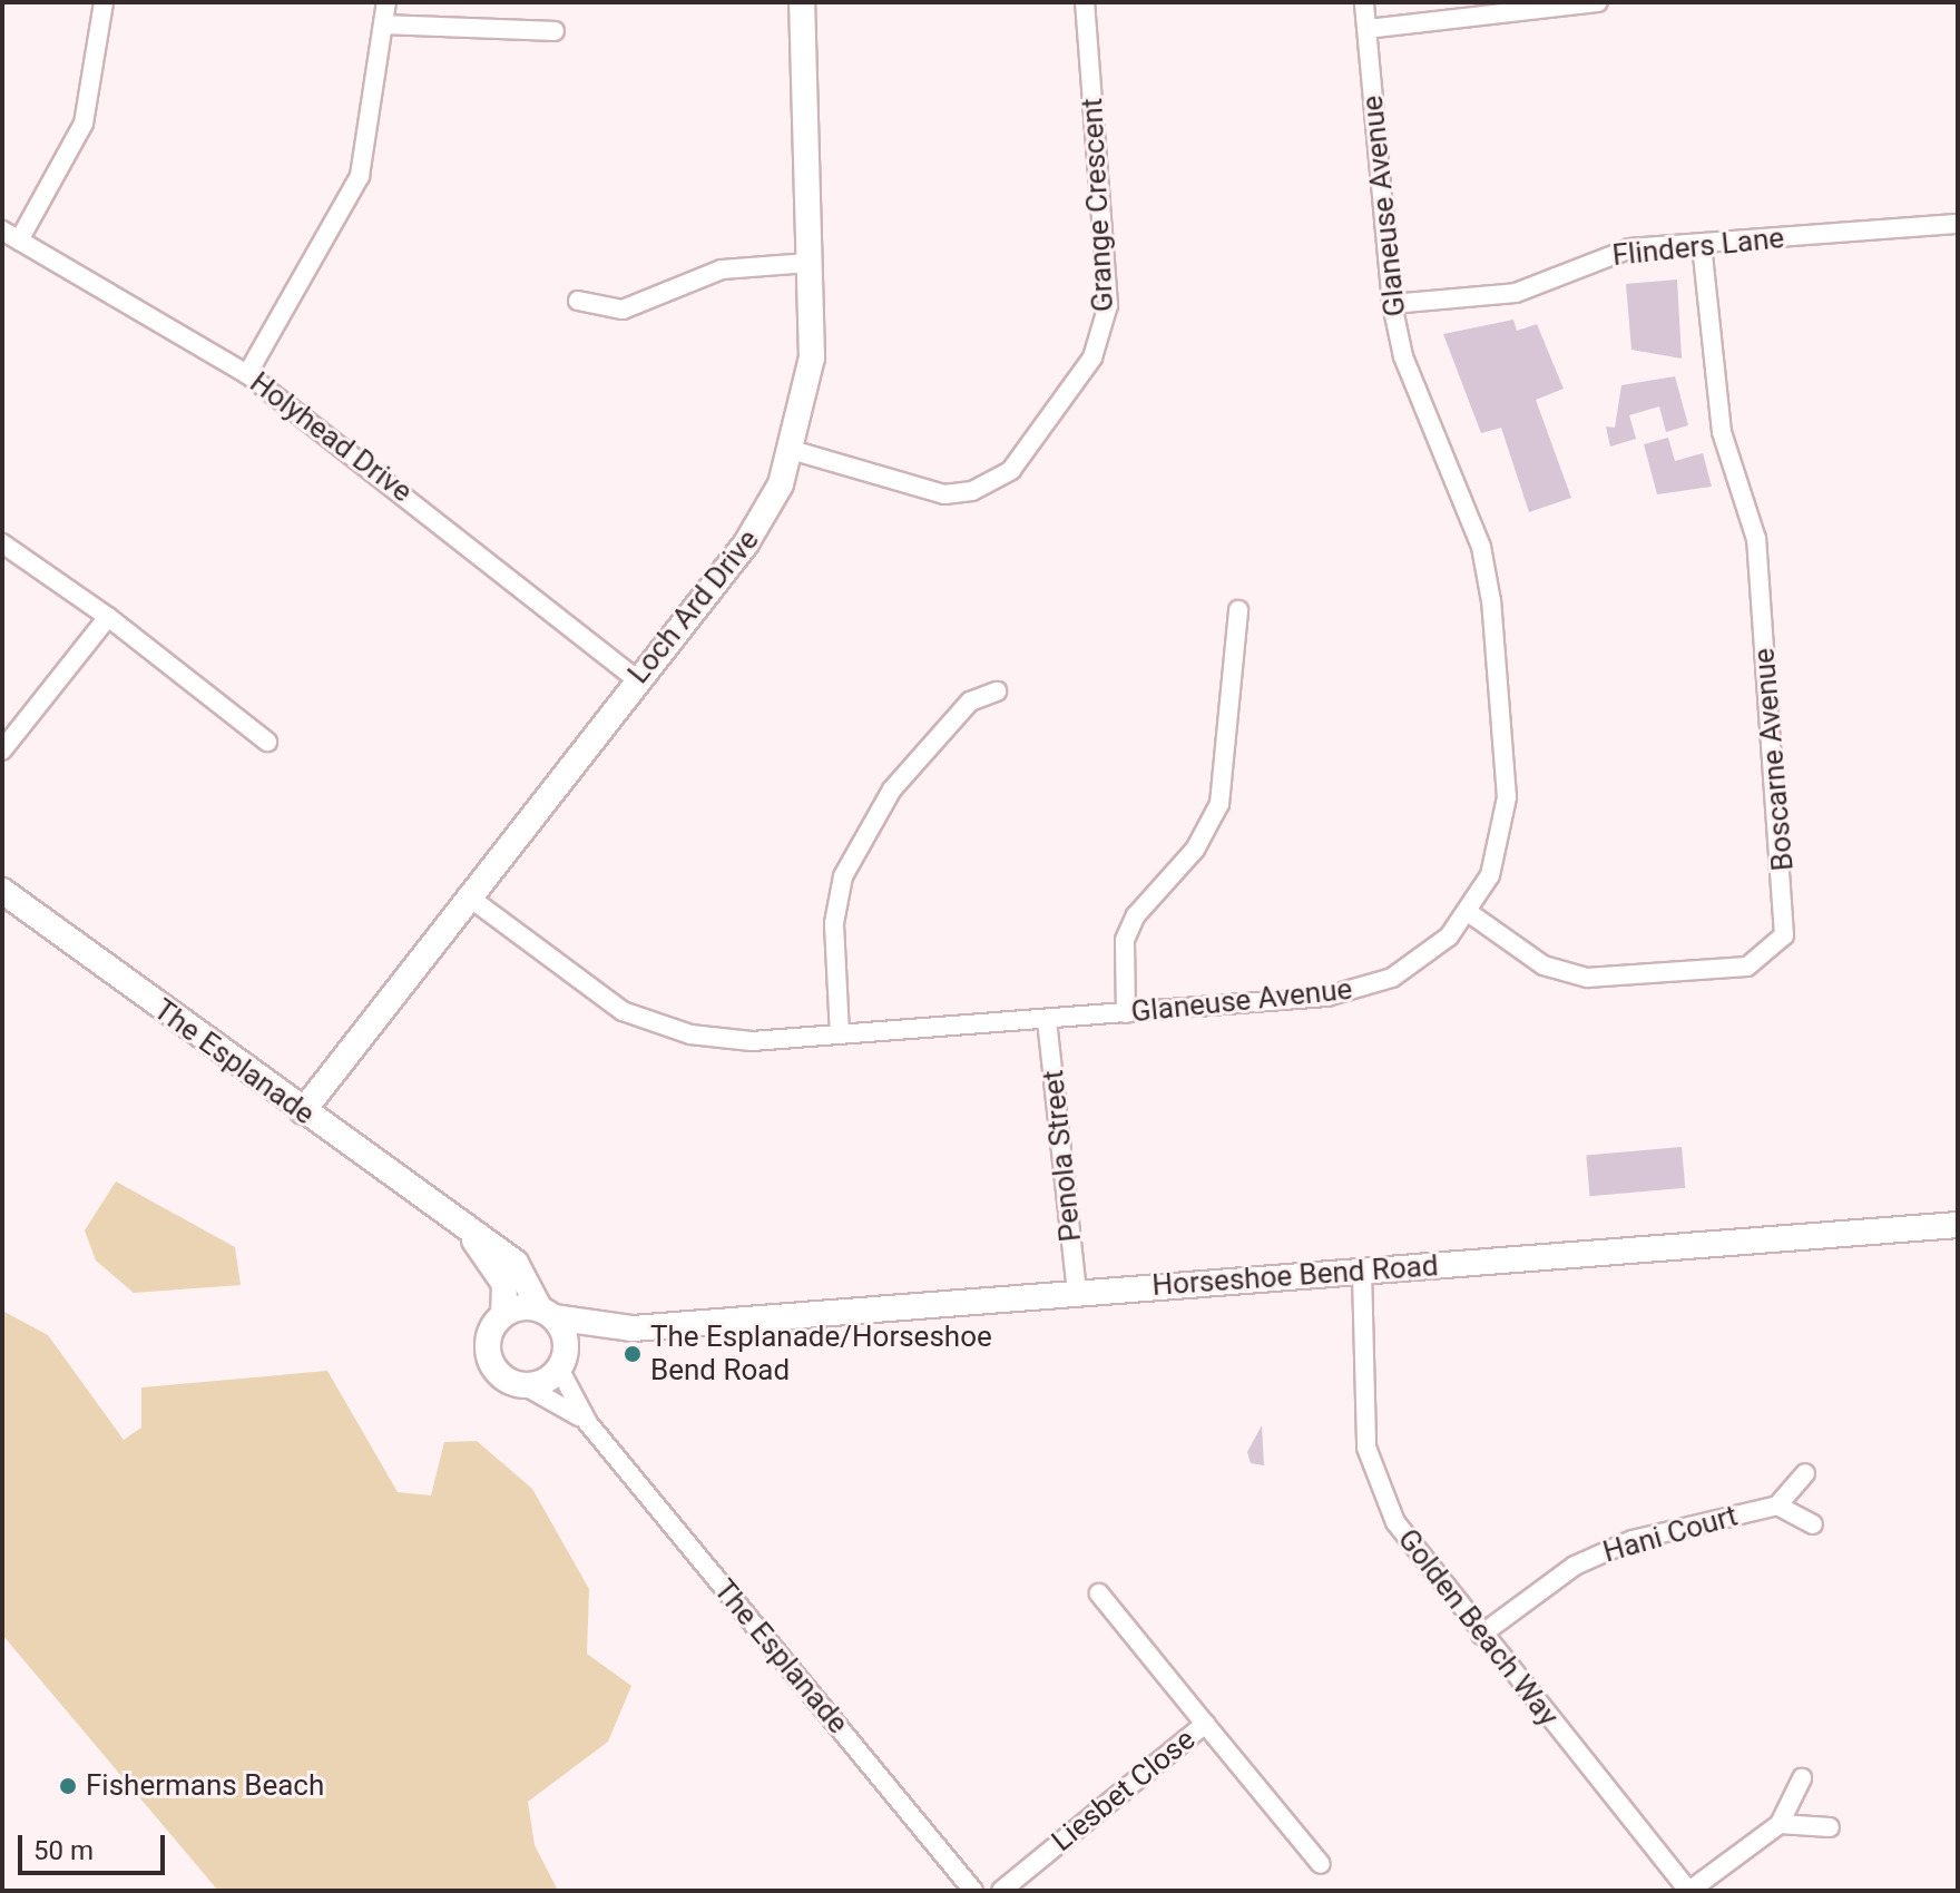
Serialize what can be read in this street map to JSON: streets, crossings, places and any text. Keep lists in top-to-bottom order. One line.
{"streets":{"street":["Grange Crescent","Glaneuse Avenue","Flinders Lane","Holyhead Drive","Loch Ard Drive","Boscarne Avenue","The Esplanade","Penola Street","Horseshoe Bend Road","Hani Court","Golden Beach Way","Liesbet Close"]},"crossings":[["Grange Crescent","Loch Ard Drive"],["Glaneuse Avenue","Flinders Lane"],["Glaneuse Avenue","Loch Ard Drive"],["Glaneuse Avenue","Boscarne Avenue"],["Glaneuse Avenue","Penola Street"],["Flinders Lane","Boscarne Avenue"],["Holyhead Drive","Loch Ard Drive"],["Loch Ard Drive","The Esplanade"],["The Esplanade","Horseshoe Bend Road"],["Penola Street","Horseshoe Bend Road"],["Horseshoe Bend Road","Golden Beach Way"],["Hani Court","Golden Beach Way"]],"places":["The Esplanade/Horseshoe Bend Road","Fishermans Beach"],"scale_bar":"50 m"}
